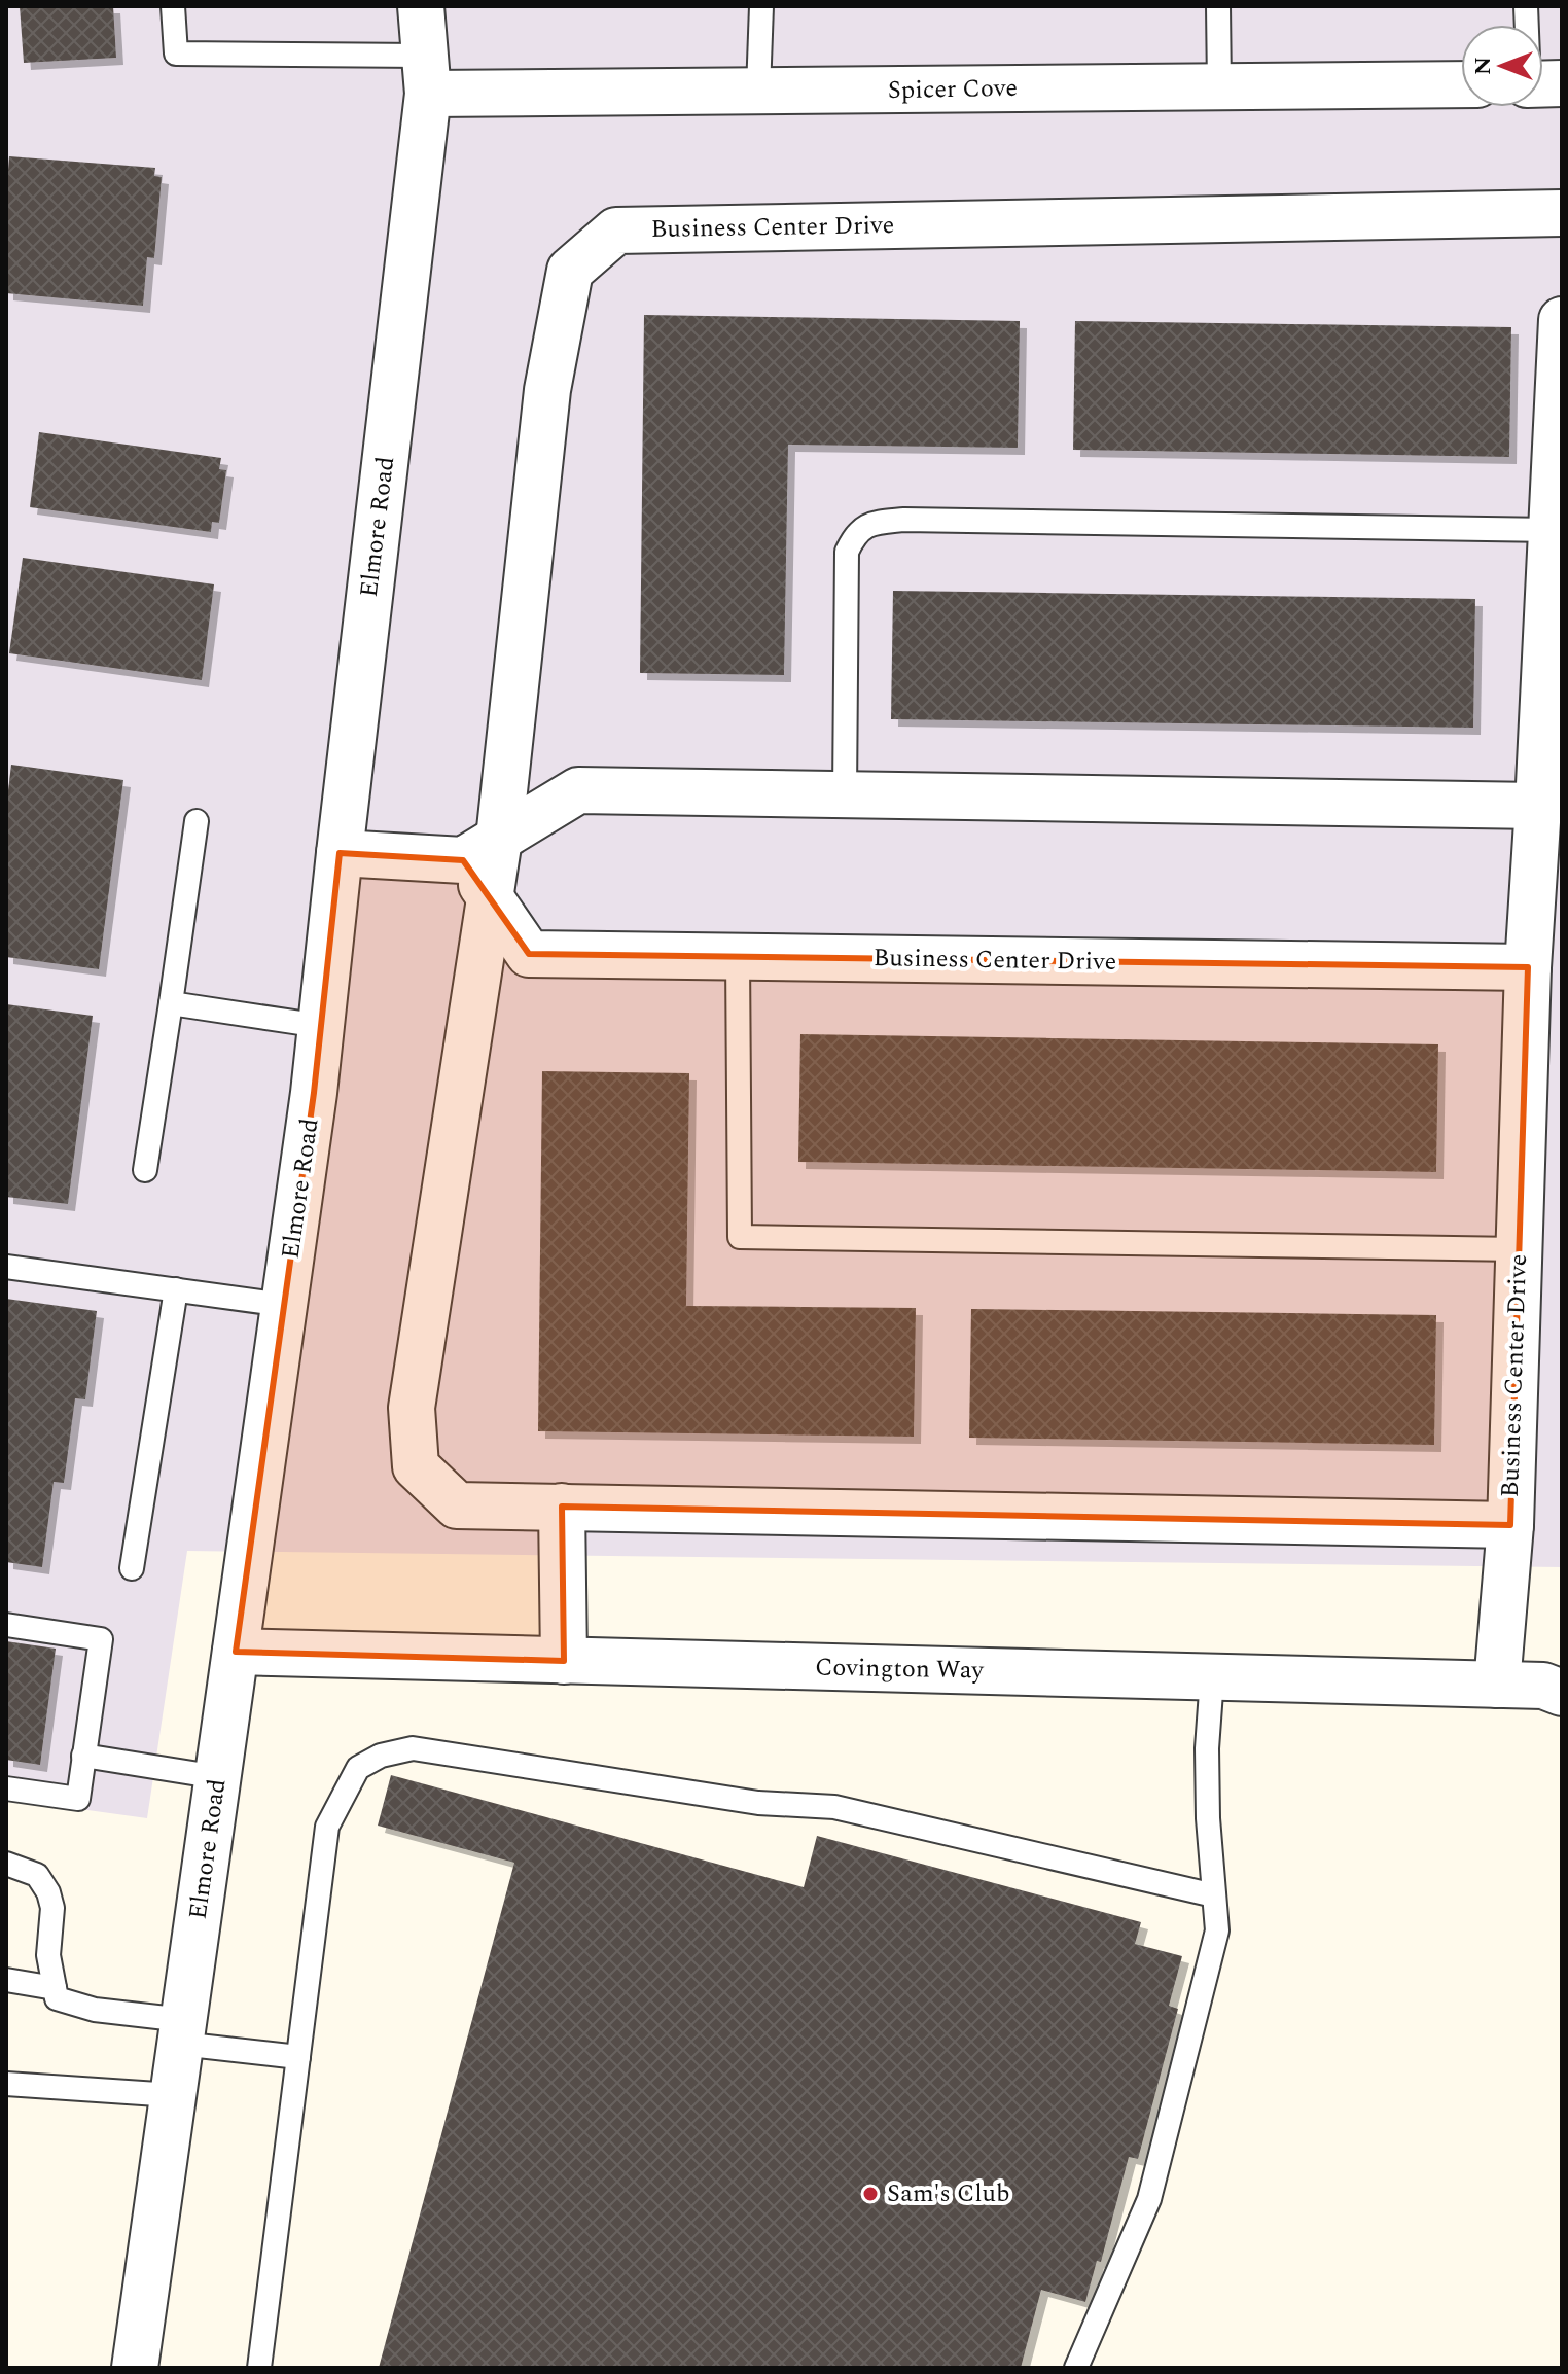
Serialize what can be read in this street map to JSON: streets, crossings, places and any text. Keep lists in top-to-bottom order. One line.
{"streets":{"street":["Spicer Cove","Business Center Drive","Elmore Road","Covington Way"]},"crossings":[["Spicer Cove","Elmore Road"],["Business Center Drive","Covington Way"],["Elmore Road","Covington Way"]],"places":["Sam's Club"],"north":"left"}
